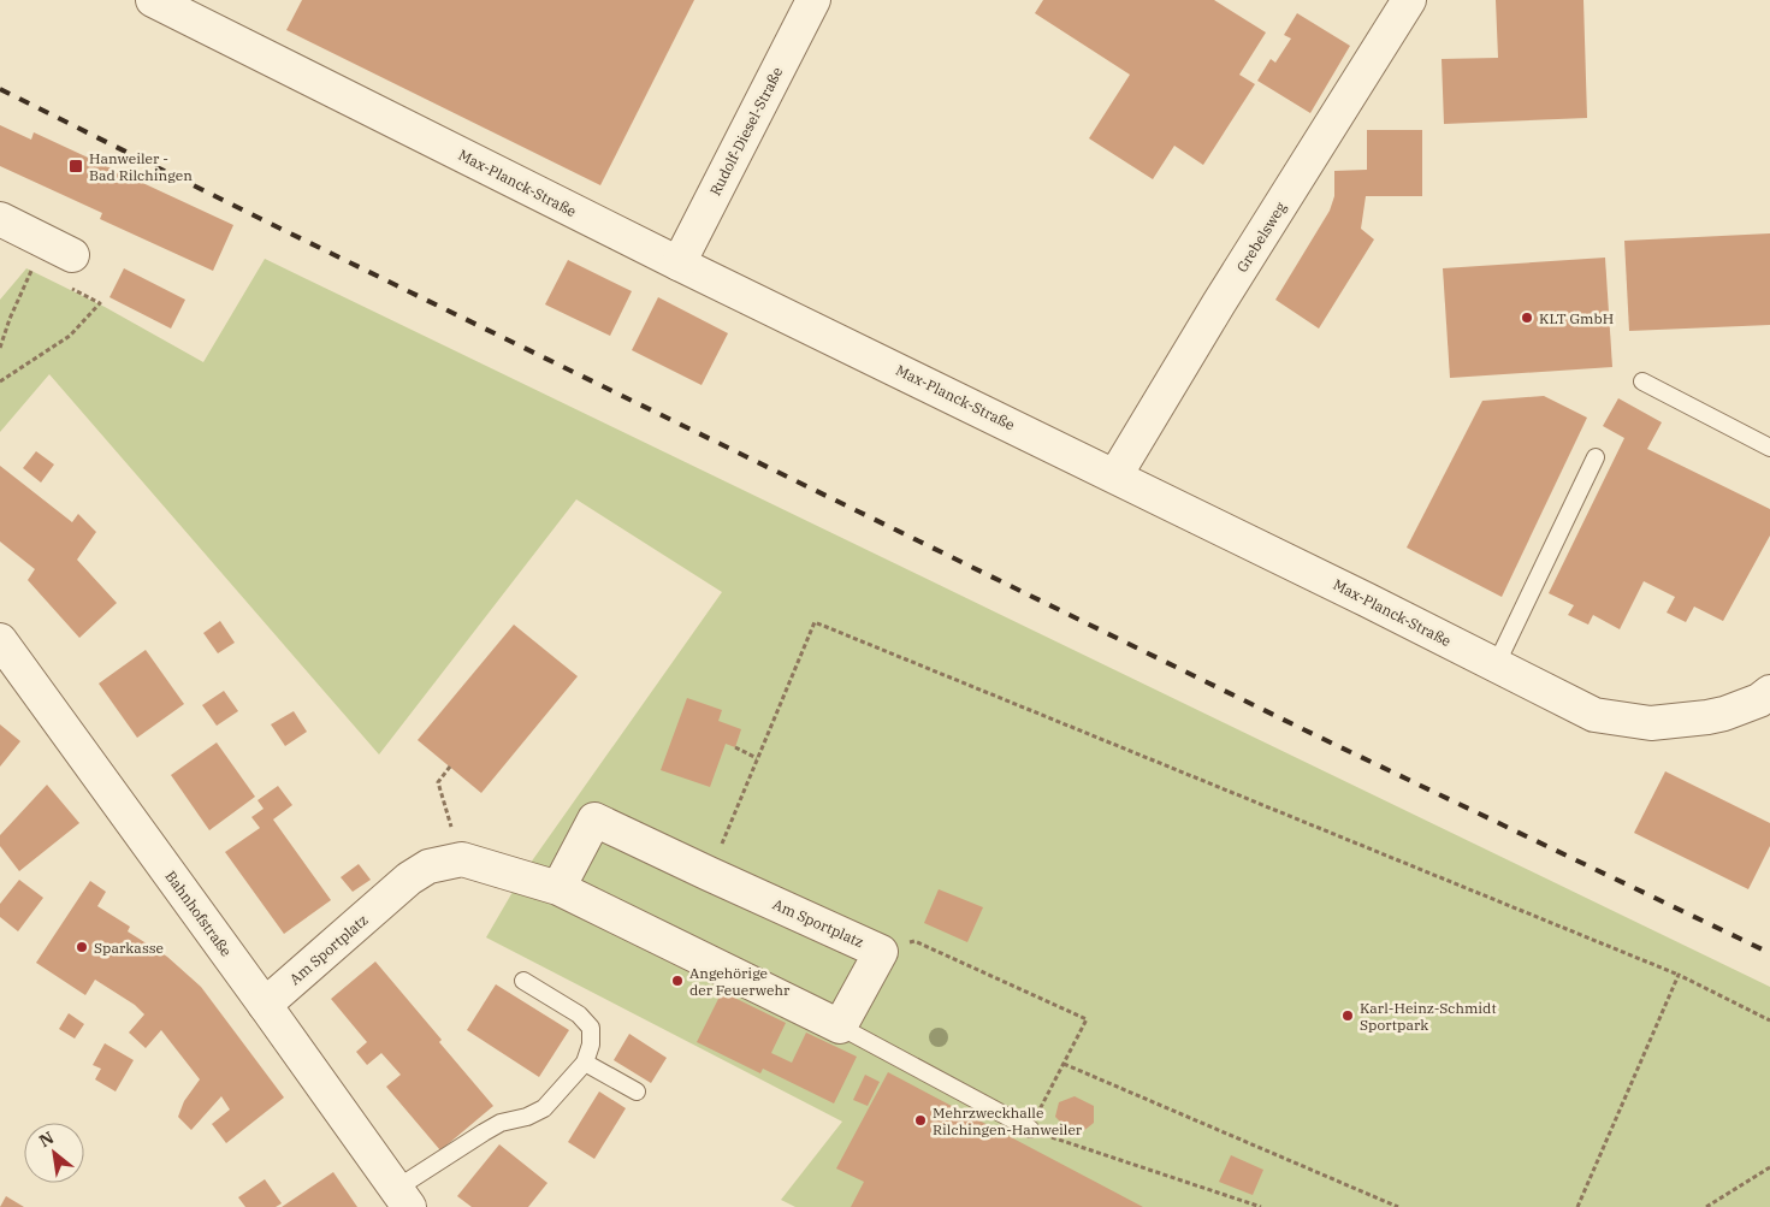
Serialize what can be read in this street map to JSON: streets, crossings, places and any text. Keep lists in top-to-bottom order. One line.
{"streets":{"street":["Rudolf-Diesel-Straße","Max-Planck-Straße","Grebelsweg","Bahnhofstraße","Am Sportplatz"]},"crossings":[["Rudolf-Diesel-Straße","Max-Planck-Straße"],["Max-Planck-Straße","Grebelsweg"],["Bahnhofstraße","Am Sportplatz"]],"places":{"transit":["Hanweiler - Bad Rilchingen"],"other":["KLT GmbH","Sparkasse","Angehörige der Feuerwehr","Karl-Heinz-Schmidt Sportpark","Mehrzweckhalle Rilchingen-Hanweiler"]},"north":"top left"}
